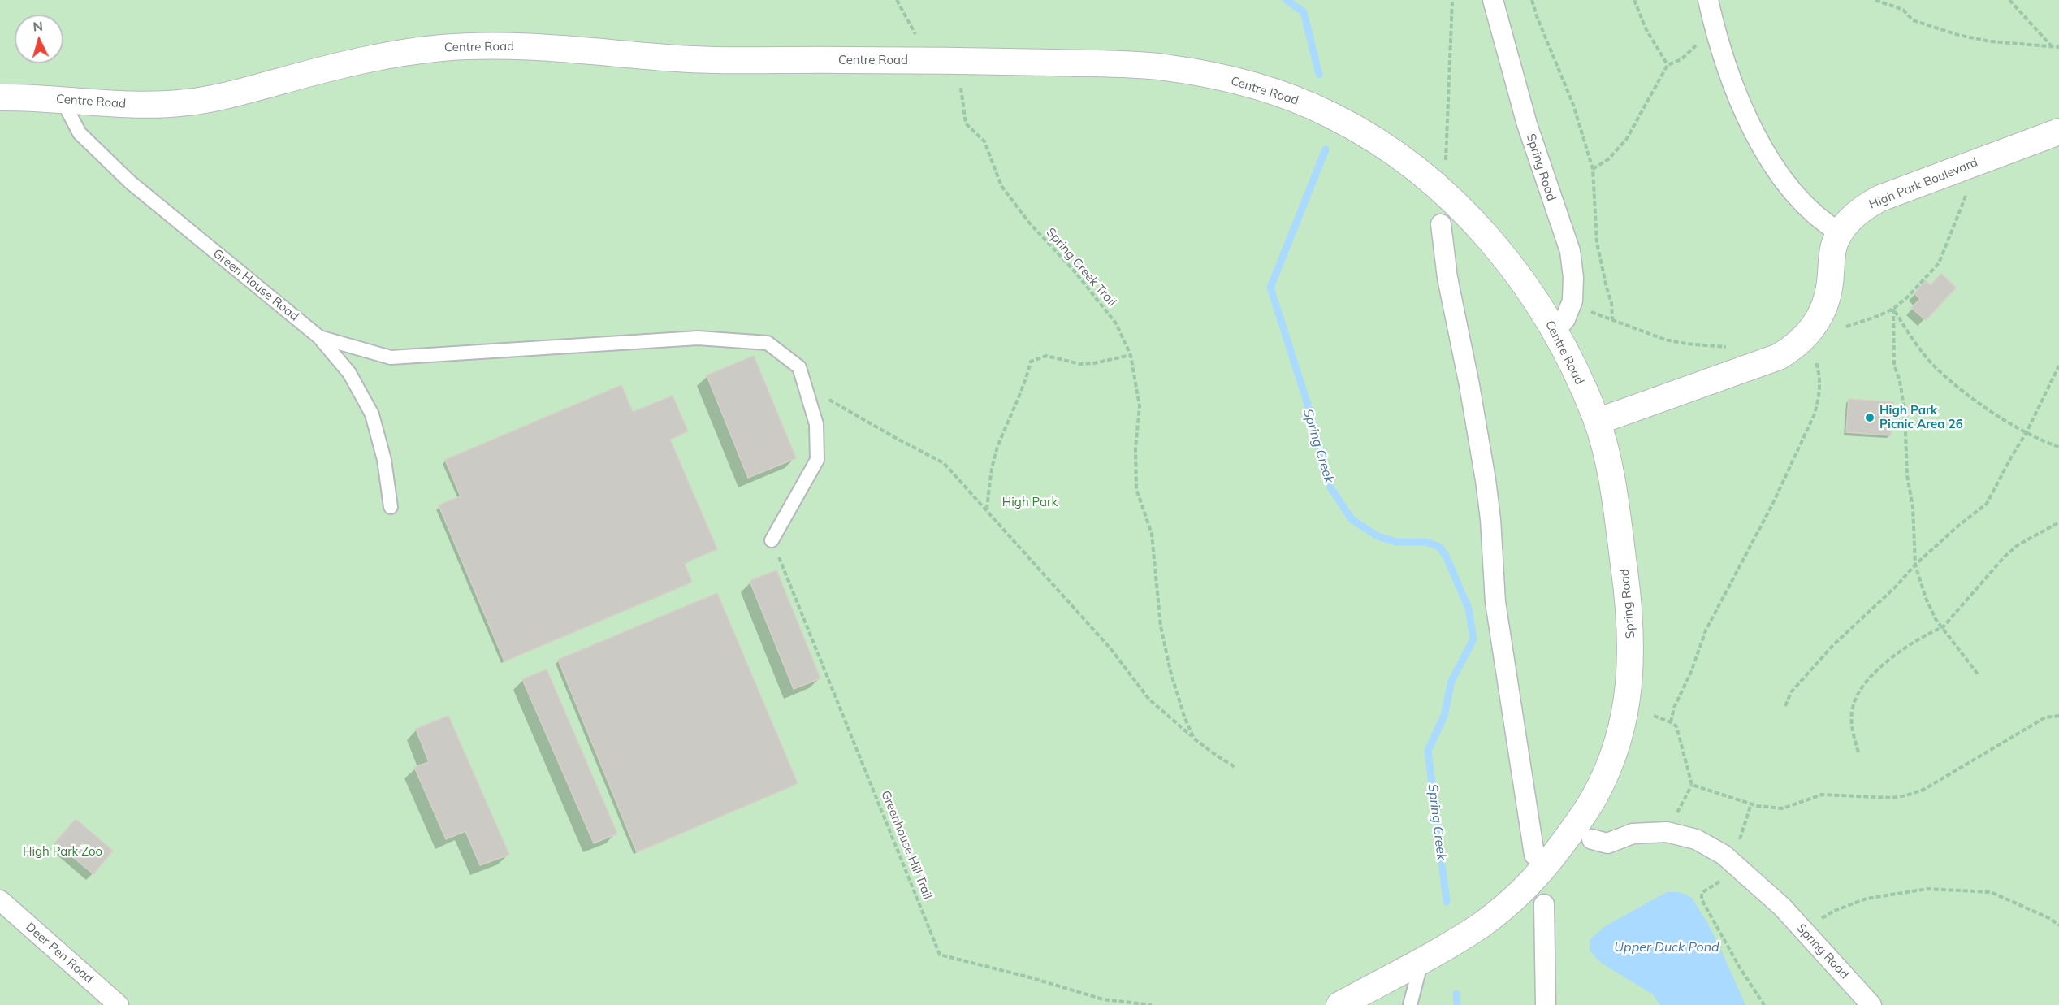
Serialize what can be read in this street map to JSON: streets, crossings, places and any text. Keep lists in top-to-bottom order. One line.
{"streets":{"street":["Centre Road","Spring Road","High Park Boulevard","Deer Pen Road"],"lane":["Green House Road"],"path":["Spring Creek Trail","Greenhouse Hill Trail"]},"crossings":[["Centre Road","Spring Road"],["Centre Road","High Park Boulevard"],["Centre Road","Spring Creek Trail"],["Centre Road","Green House Road"],["Spring Road","High Park Boulevard"]],"water":["Spring Creek","Upper Duck Pond"],"parks":["High Park","High Park Zoo"],"places":["High Park Picnic Area 26"],"north":"top"}
